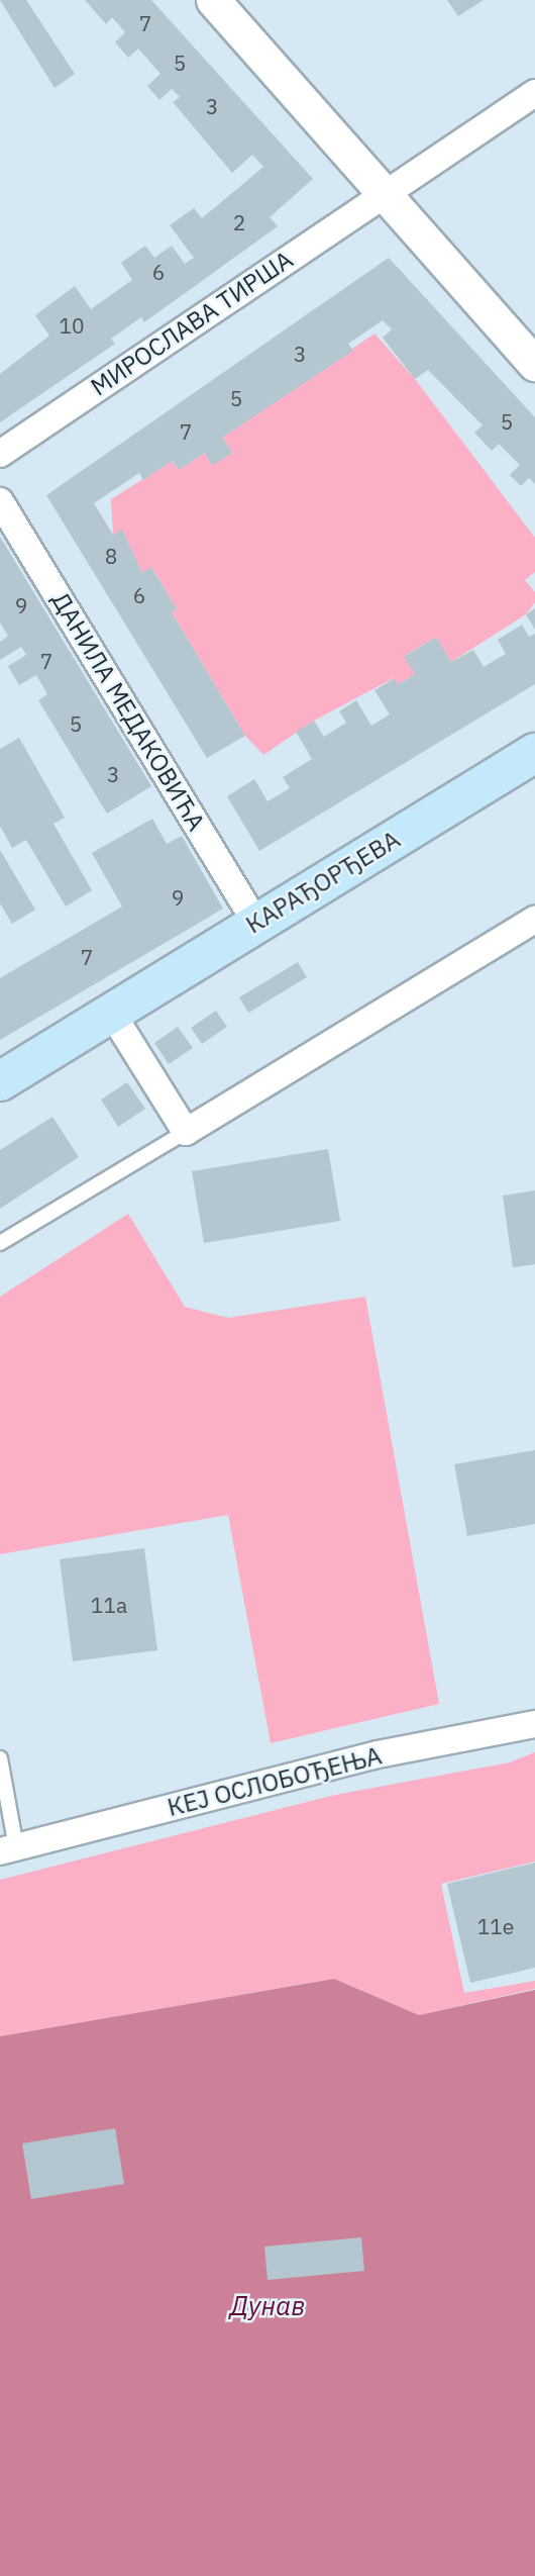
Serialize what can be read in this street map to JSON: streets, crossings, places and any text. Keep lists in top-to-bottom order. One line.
{"streets":{"main road":["КАРАЂОРЂЕВА"],"street":["МИРОСЛАВА ТИРША","ДАНИЛА МЕДАКОВИЋА","КЕЈ ОСЛОБОЂЕЊА"]},"crossings":[["ДАНИЛА МЕДАКОВИЋА","КАРАЂОРЂЕВА"]],"water":["Дунав"],"house_numbers":["7","5","3","2","6","10","3","5","5","7","8","6","9","7","5","3","9","7","11a","11e"]}
